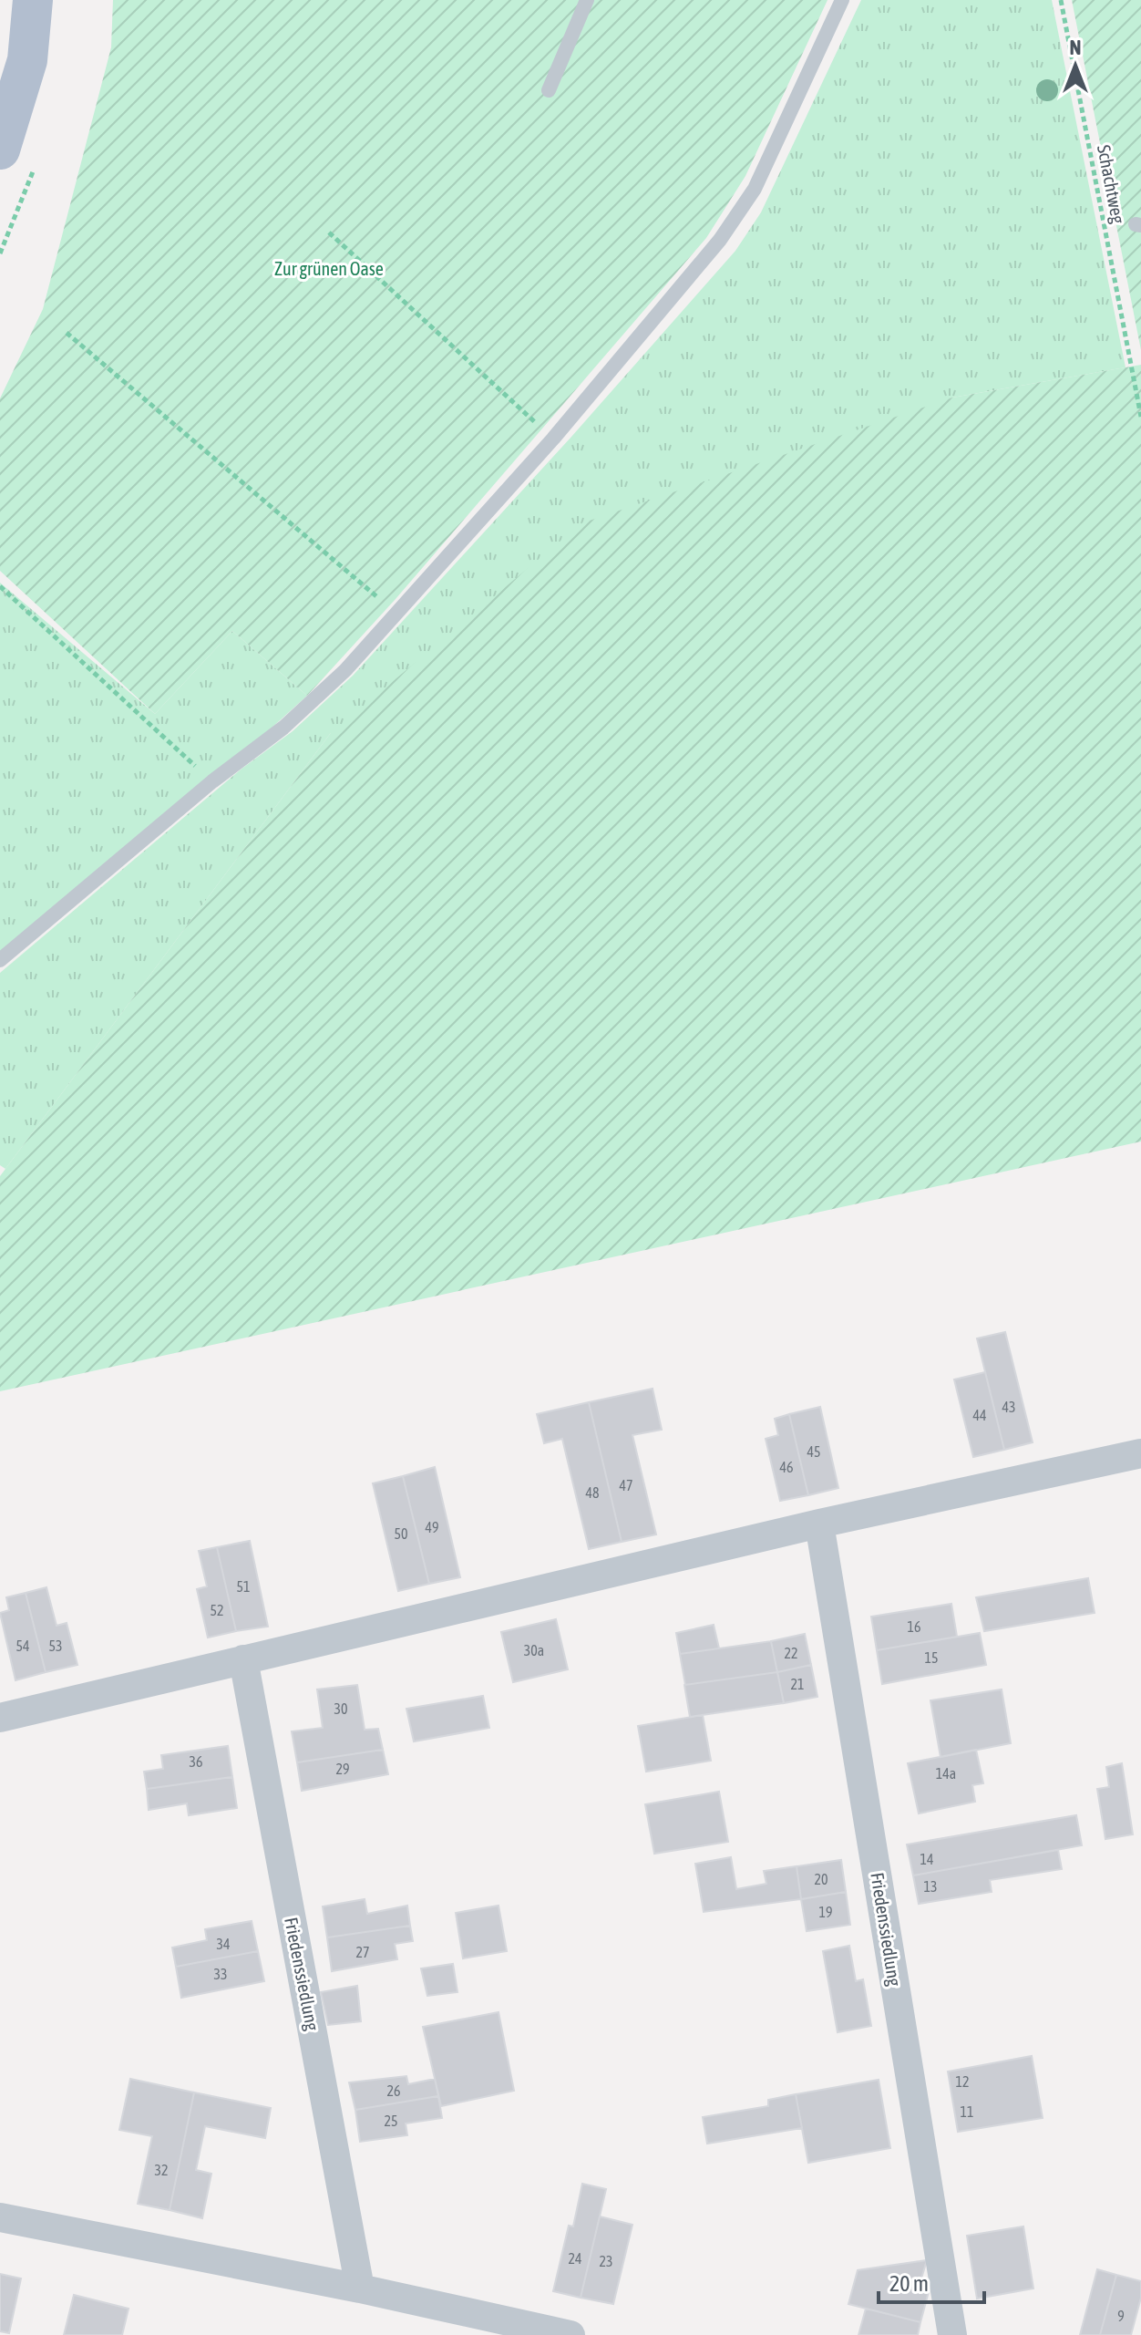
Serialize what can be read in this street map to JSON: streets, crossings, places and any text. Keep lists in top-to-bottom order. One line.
{"streets":{"street":["Friedenssiedlung"],"path":["Schachtweg"]},"parks":["Zur grünen Oase"],"house_numbers":["43","44","45","46","47","48","49","50","51","52","16","54","53","30a","22","15","21","30","36","29","14a","14","20","13","19","34","27","33","12","26","11","25","32","24","23","9"],"scale_bar":"20 m","north":"top"}
